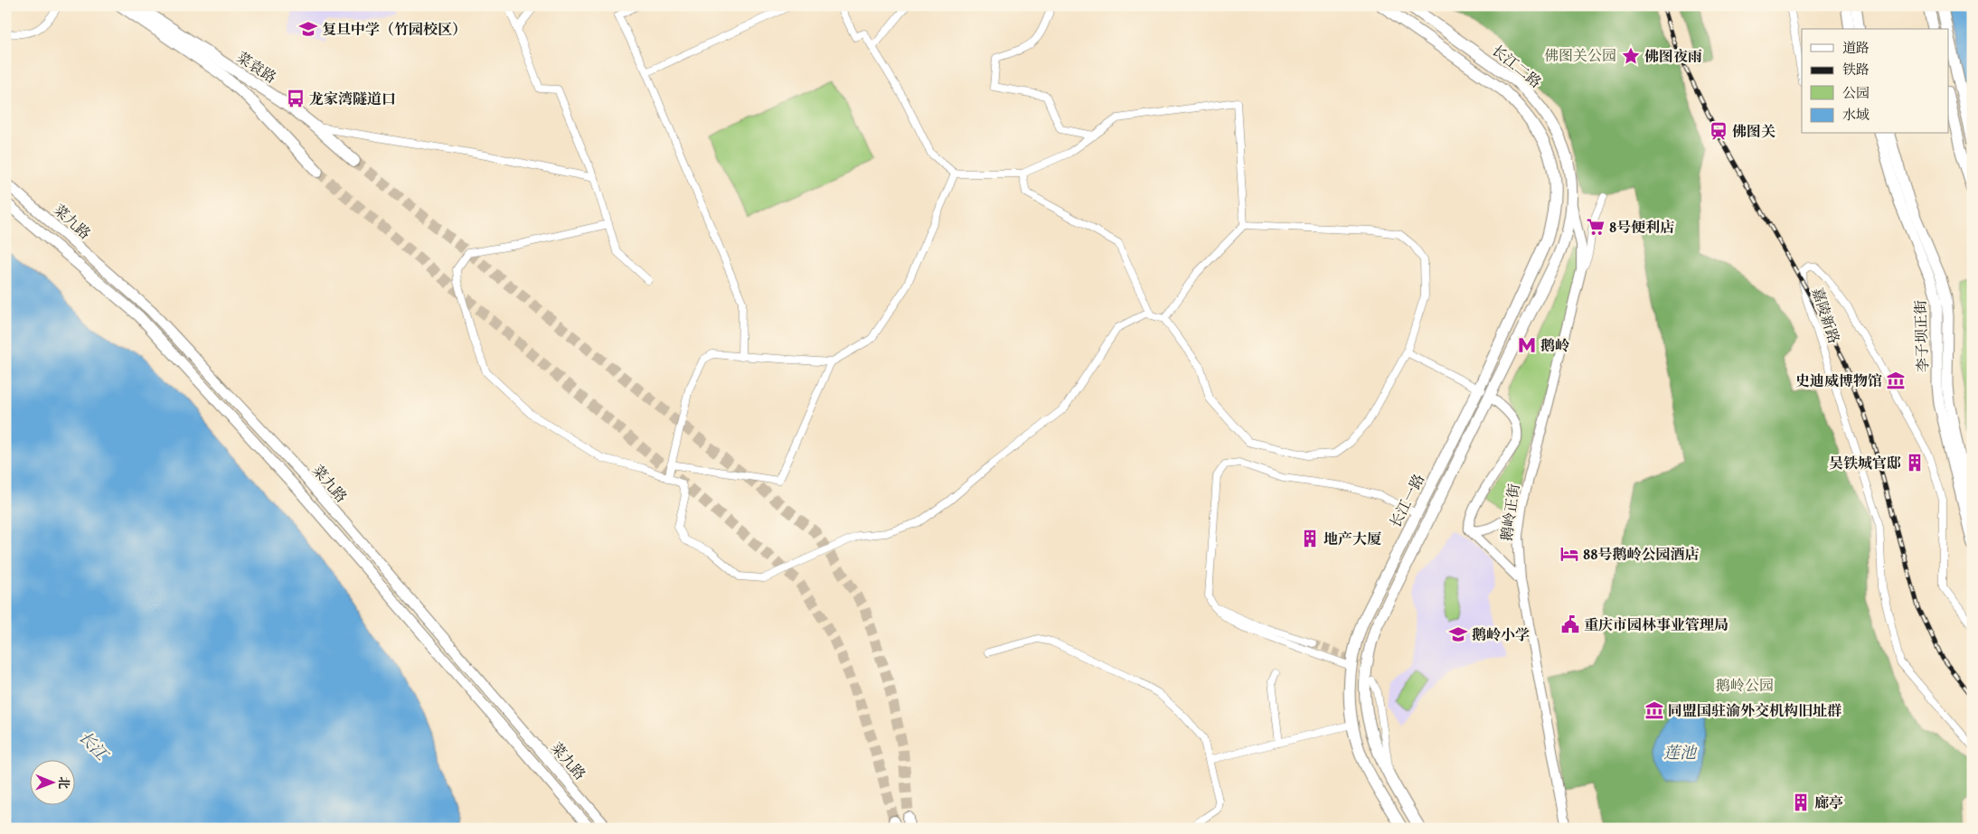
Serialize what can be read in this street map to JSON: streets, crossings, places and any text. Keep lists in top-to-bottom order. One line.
{"streets":{"main road":["长江二路","菜袁路","菜九路","李子坝正街","长江一路"],"street":["嘉陵新路","鹅岭正街"]},"crossings":[["长江二路","长江一路"],["长江二路","鹅岭正街"],["长江一路","鹅岭正街"]],"water":["长江","莲池"],"parks":["佛图关公园","鹅岭公园"],"places":{"school or university":["复旦中学（竹园校区）","鹅岭小学"],"place":["佛图夜雨"],"bus stop":["龙家湾隧道口"],"station":["佛图关"],"supermarket":["8号便利店"],"metro station":["鹅岭"],"museum":["史迪威博物馆","同盟国驻渝外交机构旧址群"],"building":["吴铁城官邸","地产大厦","廊亭"],"hotel":["88号鹅岭公园酒店"],"public building":["重庆市园林事业管理局"]},"legend":["道路","铁路","公园","水域"],"north":"right"}
